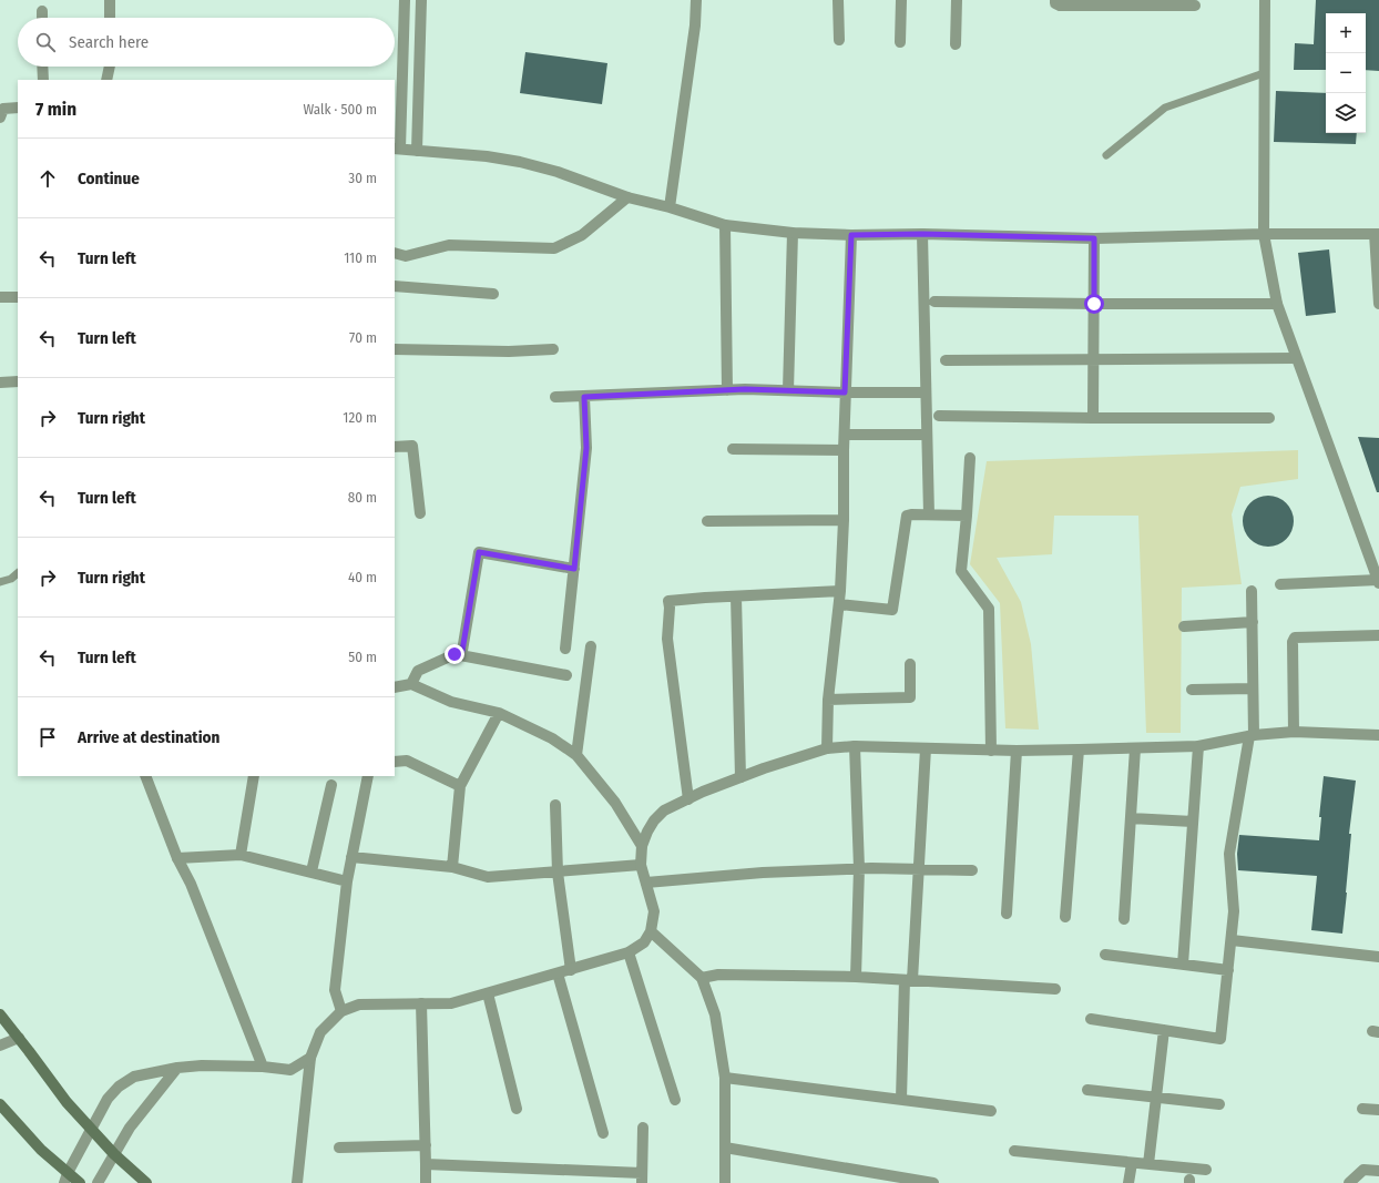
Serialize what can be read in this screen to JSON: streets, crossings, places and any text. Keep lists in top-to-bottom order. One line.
{"page":{"map_buttons":["+","−"],"search":"Search here","heading":["7 min","Walk · 500 m"],"list":[["Continue","30 m"],["Turn left","110 m"],["Turn left","70 m"],["Turn right","120 m"],["Turn left","80 m"],["Turn right","40 m"],["Turn left","50 m"],"Arrive at destination"]}}
